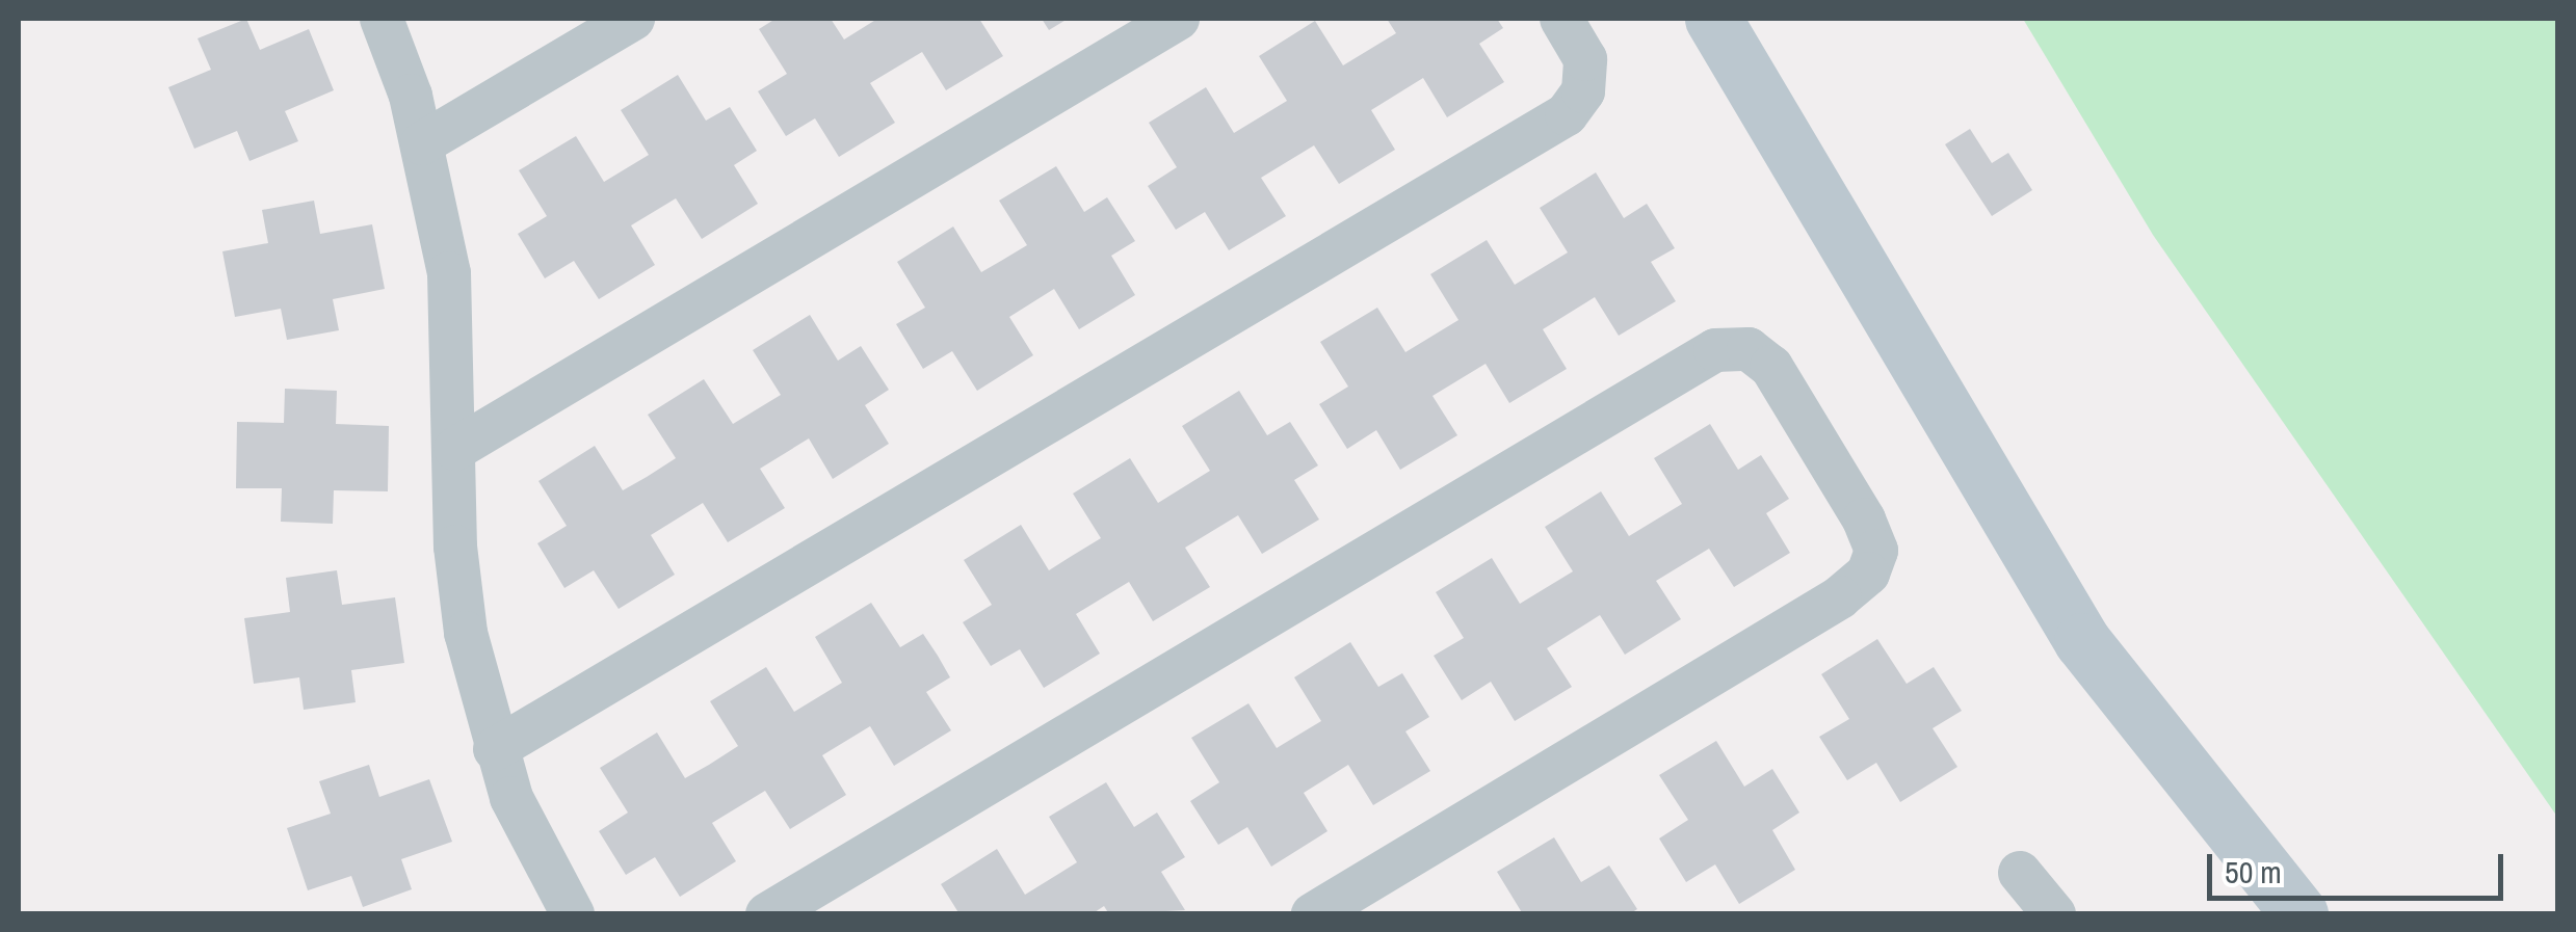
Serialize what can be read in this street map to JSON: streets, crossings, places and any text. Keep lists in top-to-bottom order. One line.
{"scale_bar":"50 m"}
